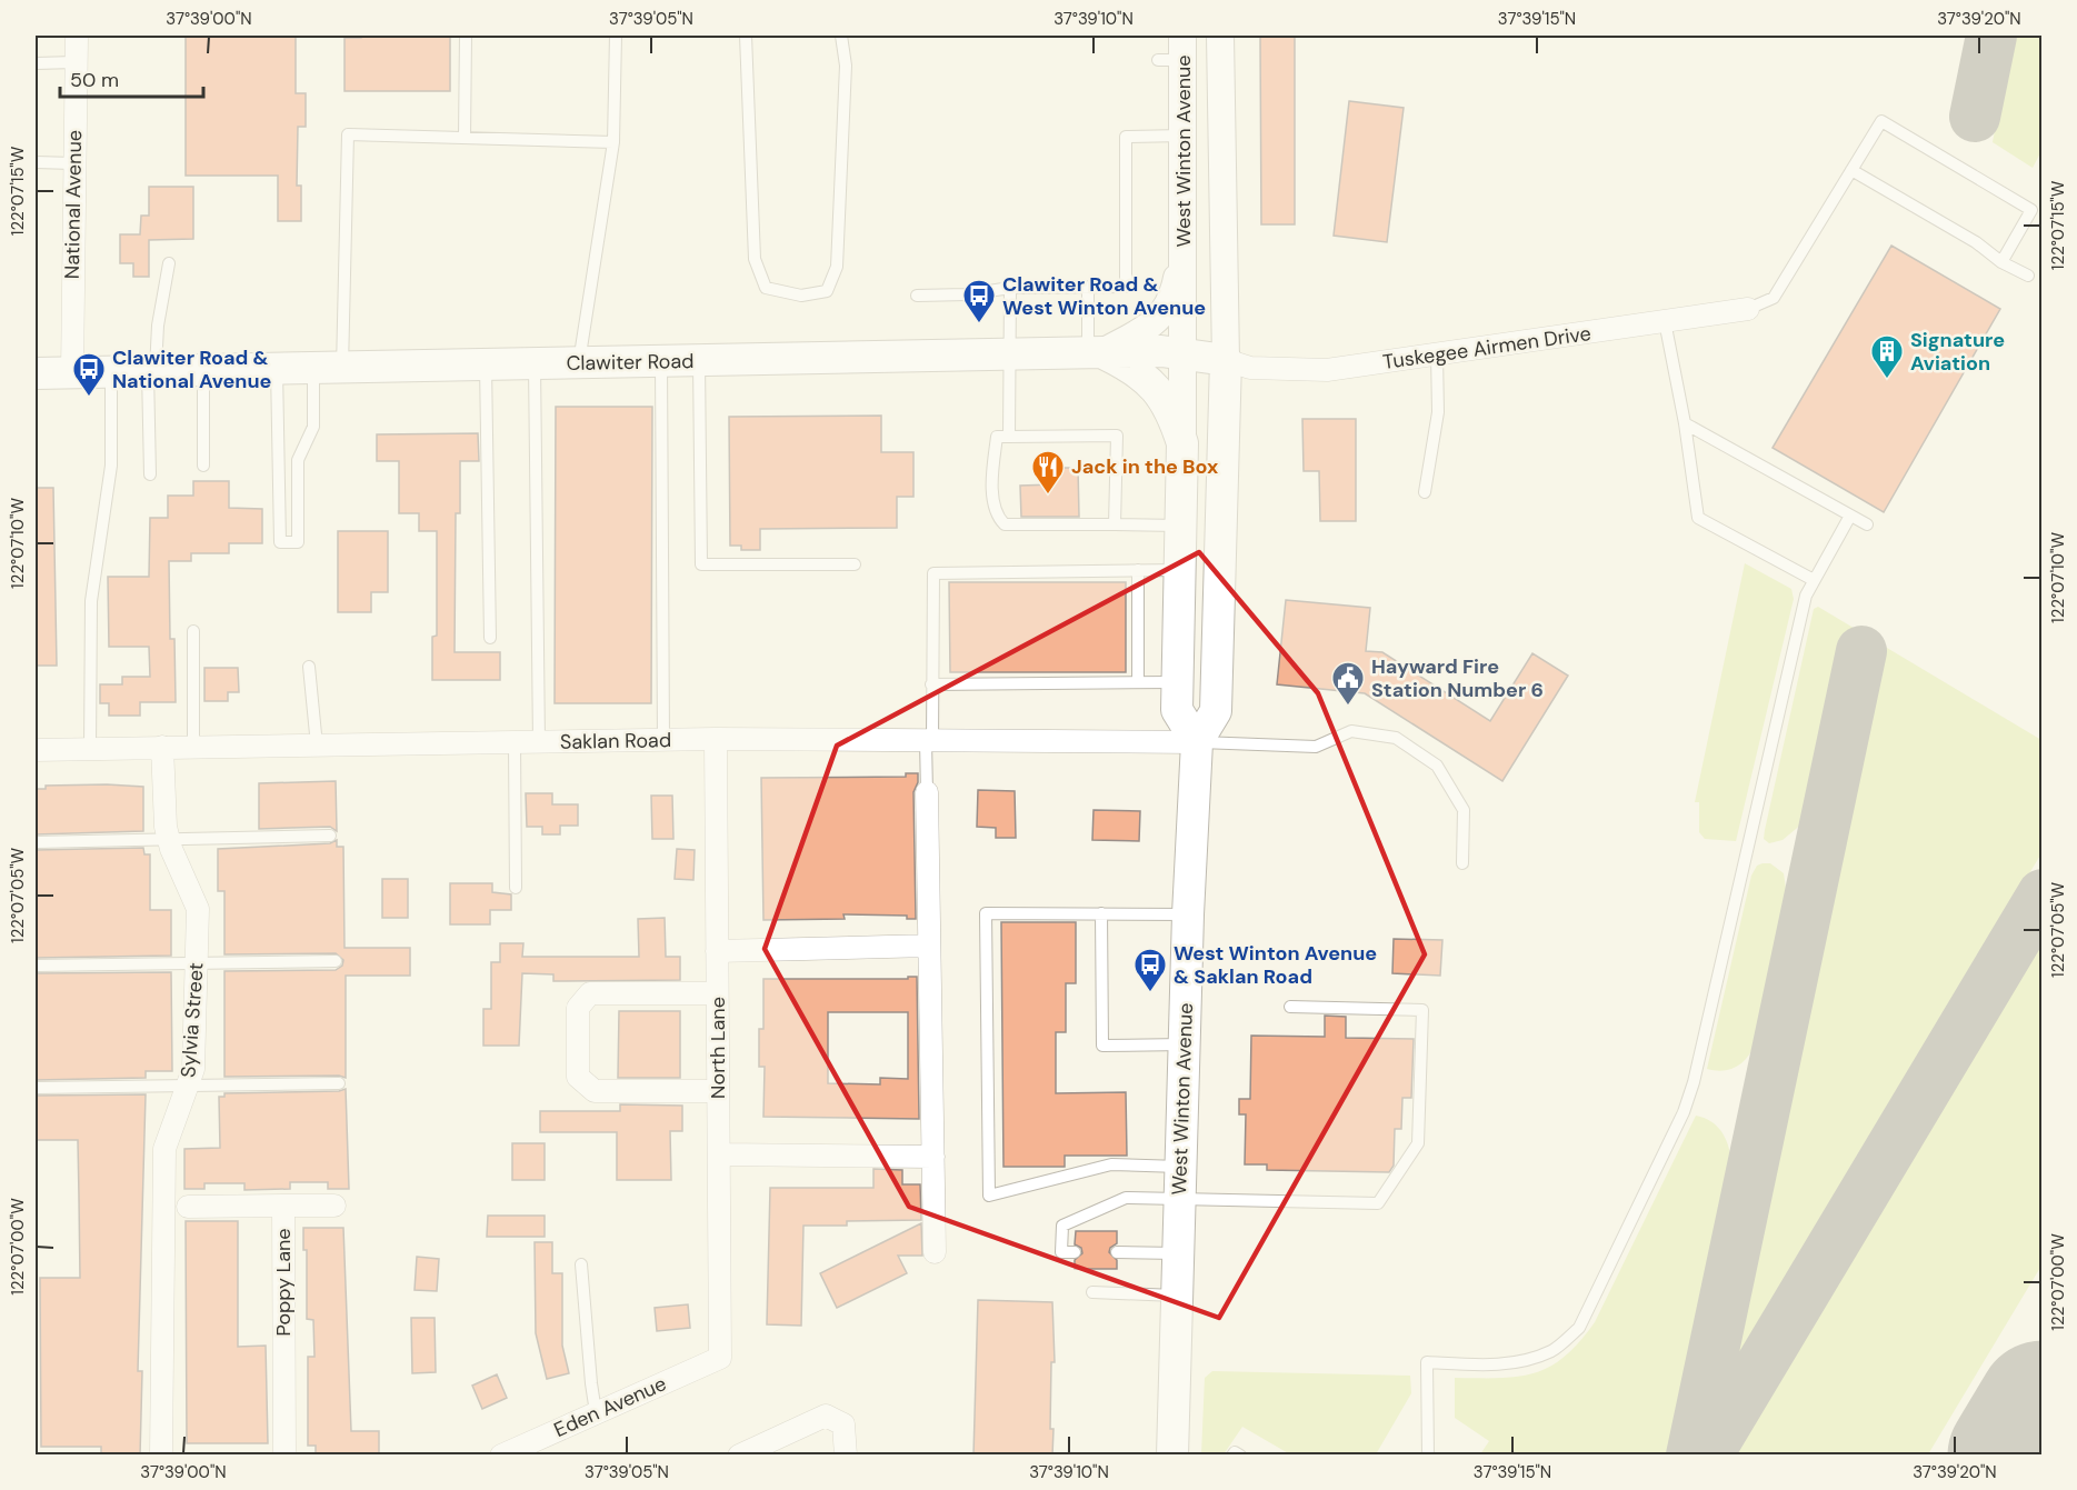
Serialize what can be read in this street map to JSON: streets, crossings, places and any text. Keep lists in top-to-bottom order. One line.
{"streets":{"main road":["West Winton Avenue","Clawiter Road"],"street":["National Avenue","Tuskegee Airmen Drive","Saklan Road","Sylvia Street","North Lane","Poppy Lane","Eden Avenue"]},"crossings":[["West Winton Avenue","Tuskegee Airmen Drive"],["West Winton Avenue","Clawiter Road"],["West Winton Avenue","Saklan Road"],["National Avenue","Clawiter Road"],["Tuskegee Airmen Drive","Clawiter Road"],["Saklan Road","Sylvia Street"],["Saklan Road","North Lane"],["North Lane","Eden Avenue"]],"places":{"bus stop":["Clawiter Road & West Winton Avenue","Clawiter Road & National Avenue","West Winton Avenue & Saklan Road"],"building":["Signature Aviation"],"restaurant":["Jack in the Box"],"public building":["Hayward Fire Station Number 6"]},"scale_bar":"50 m","coordinates":["37°39'00\"N","37°39'05\"N","37°39'10\"N","37°39'15\"N","37°39'20\"N","122°07'15\"W","122°07'10\"W","122°07'05\"W","122°07'00\"W"]}
